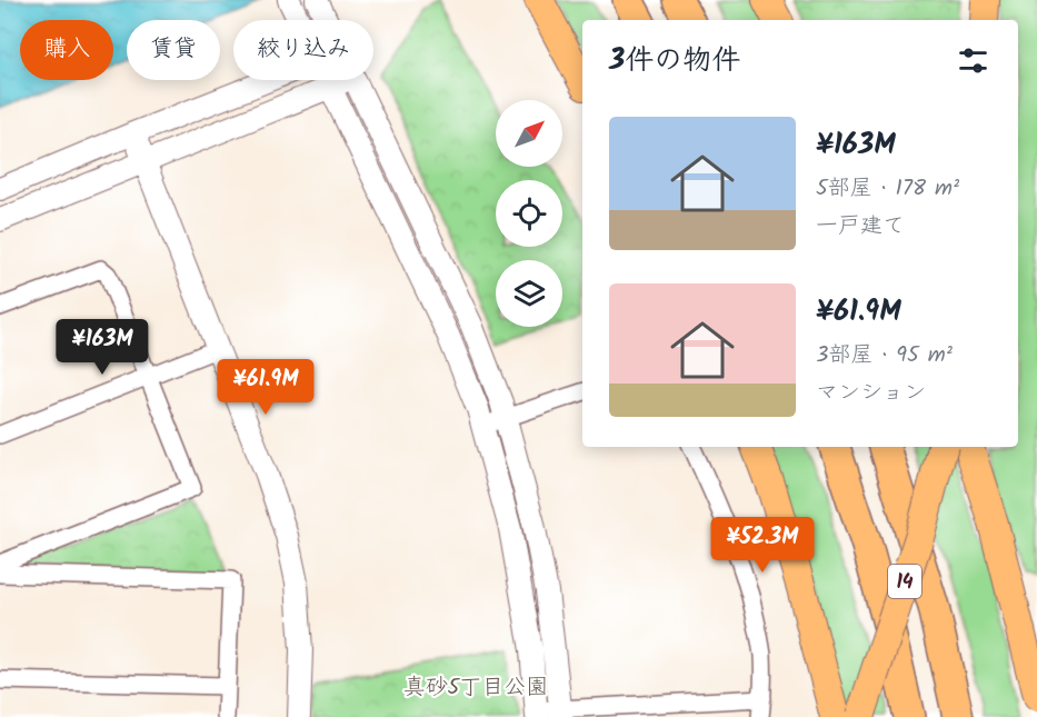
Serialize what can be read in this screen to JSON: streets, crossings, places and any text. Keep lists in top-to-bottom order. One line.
{"streets":{"highway":["14"]},"parks":["真砂5丁目公園"],"north":"top right","page":{"chip":["購入","賃貸","絞り込み"],"heading":"3件の物件","list":[{"name":"¥163M","note":"5部屋 · 178 m² · 一戸建て"},{"name":"¥61.9M","note":"3部屋 · 95 m² · マンション"}],"price":["¥163M","¥61.9M","¥52.3M"]}}
